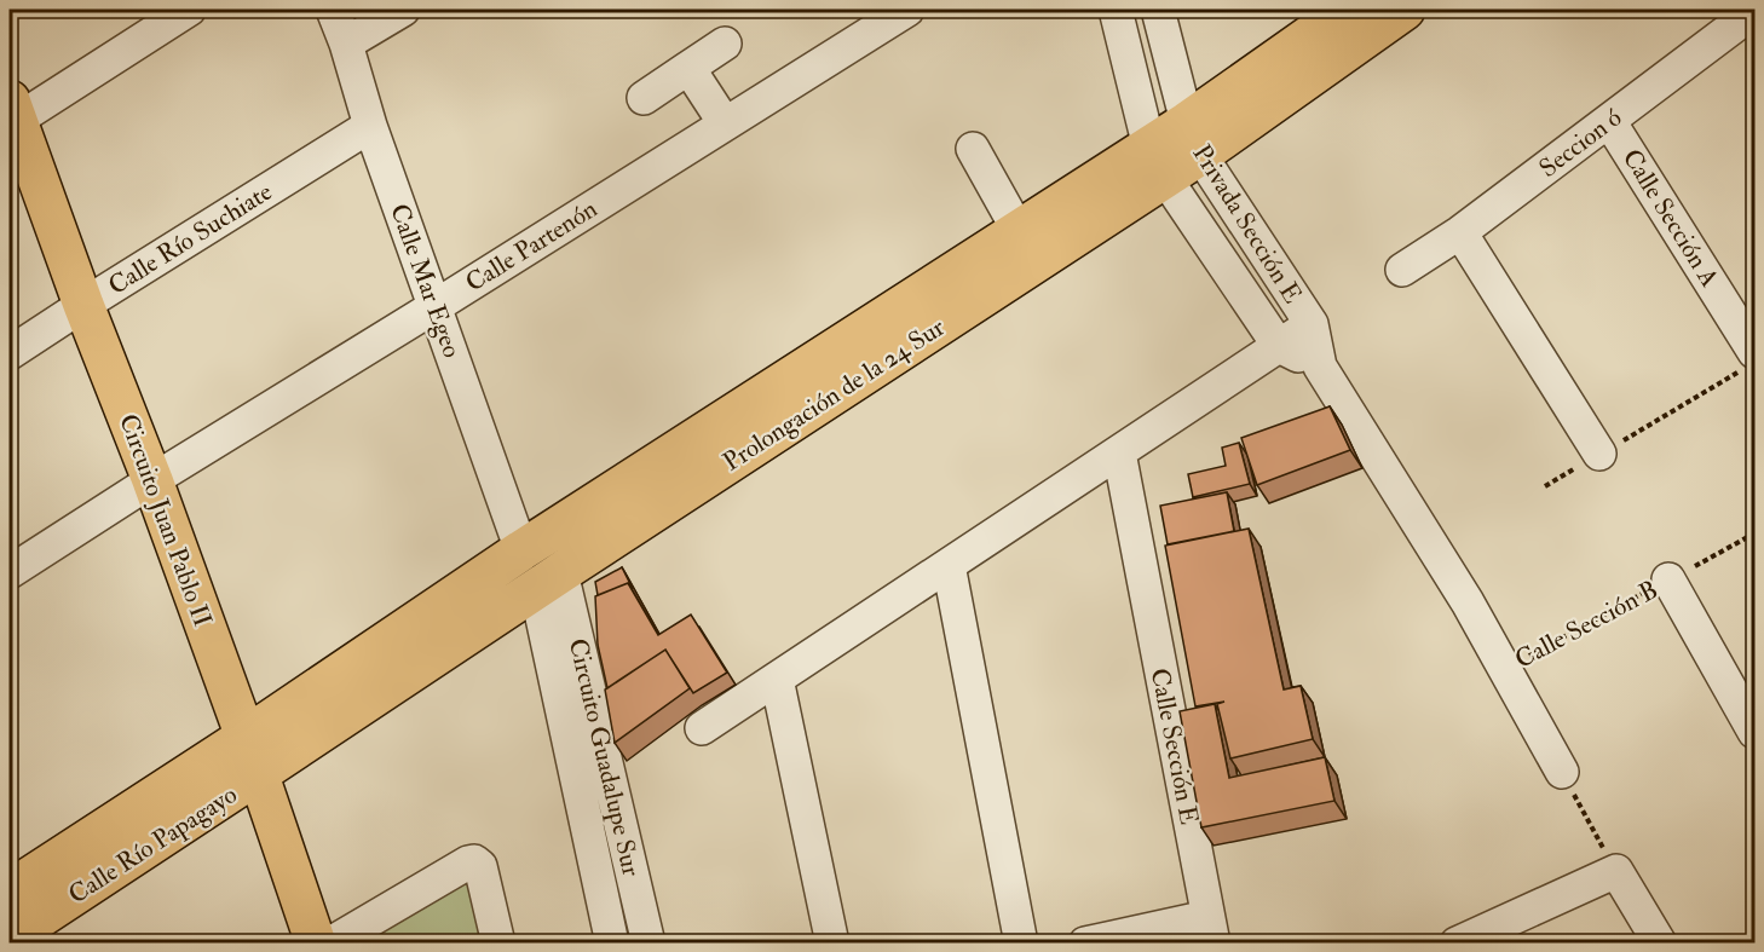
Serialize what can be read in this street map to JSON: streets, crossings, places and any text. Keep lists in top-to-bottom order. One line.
{"streets":{"main road":["Prolongación de la 24 Sur","Circuito Juan Pablo II","Calle Río Papagayo"],"street":["Seccion ó","Calle Sección A","Privada Sección E","Calle Río Suchiate","Calle Partenón","Calle Mar Egeo","Calle Sección B","Calle Sección E","Circuito Guadalupe Sur"]},"crossings":[["Seccion ó","Calle Sección A"],["Privada Sección E","Prolongación de la 24 Sur"],["Calle Río Suchiate","Calle Mar Egeo"],["Calle Río Suchiate","Circuito Juan Pablo II"],["Calle Partenón","Calle Mar Egeo"],["Calle Partenón","Circuito Juan Pablo II"],["Calle Mar Egeo","Prolongación de la 24 Sur"],["Prolongación de la 24 Sur","Circuito Juan Pablo II"],["Prolongación de la 24 Sur","Circuito Guadalupe Sur"],["Prolongación de la 24 Sur","Calle Río Papagayo"],["Circuito Juan Pablo II","Calle Río Papagayo"]]}
